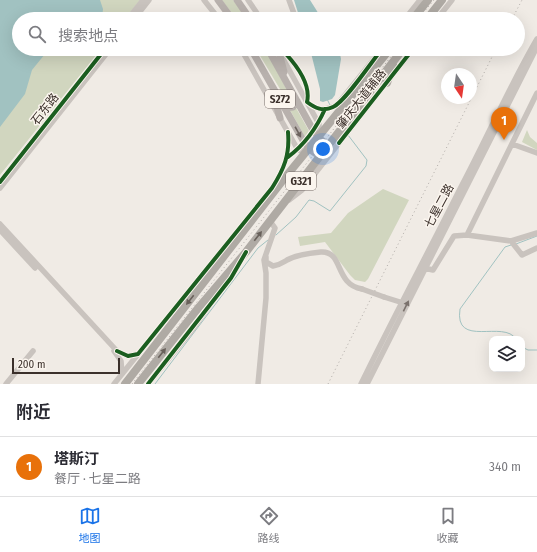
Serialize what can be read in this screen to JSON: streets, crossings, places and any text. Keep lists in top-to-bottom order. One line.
{"streets":{"highway":["G321"],"main road":["S272"],"street":["肇庆大道辅路","石东路","七星二路"]},"crossings":[["S272","G321"],["肇庆大道辅路","G321"]],"scale_bar":"200 m","north":"bottom","page":{"search":"搜索地点","pins":"1","scale":"200 m","heading":"附近","list":[{"mark":"1","name":"塔斯汀","note":"餐厅 · 七星二路","value":"340 m"}],"nav":["地图","路线","收藏"]}}
